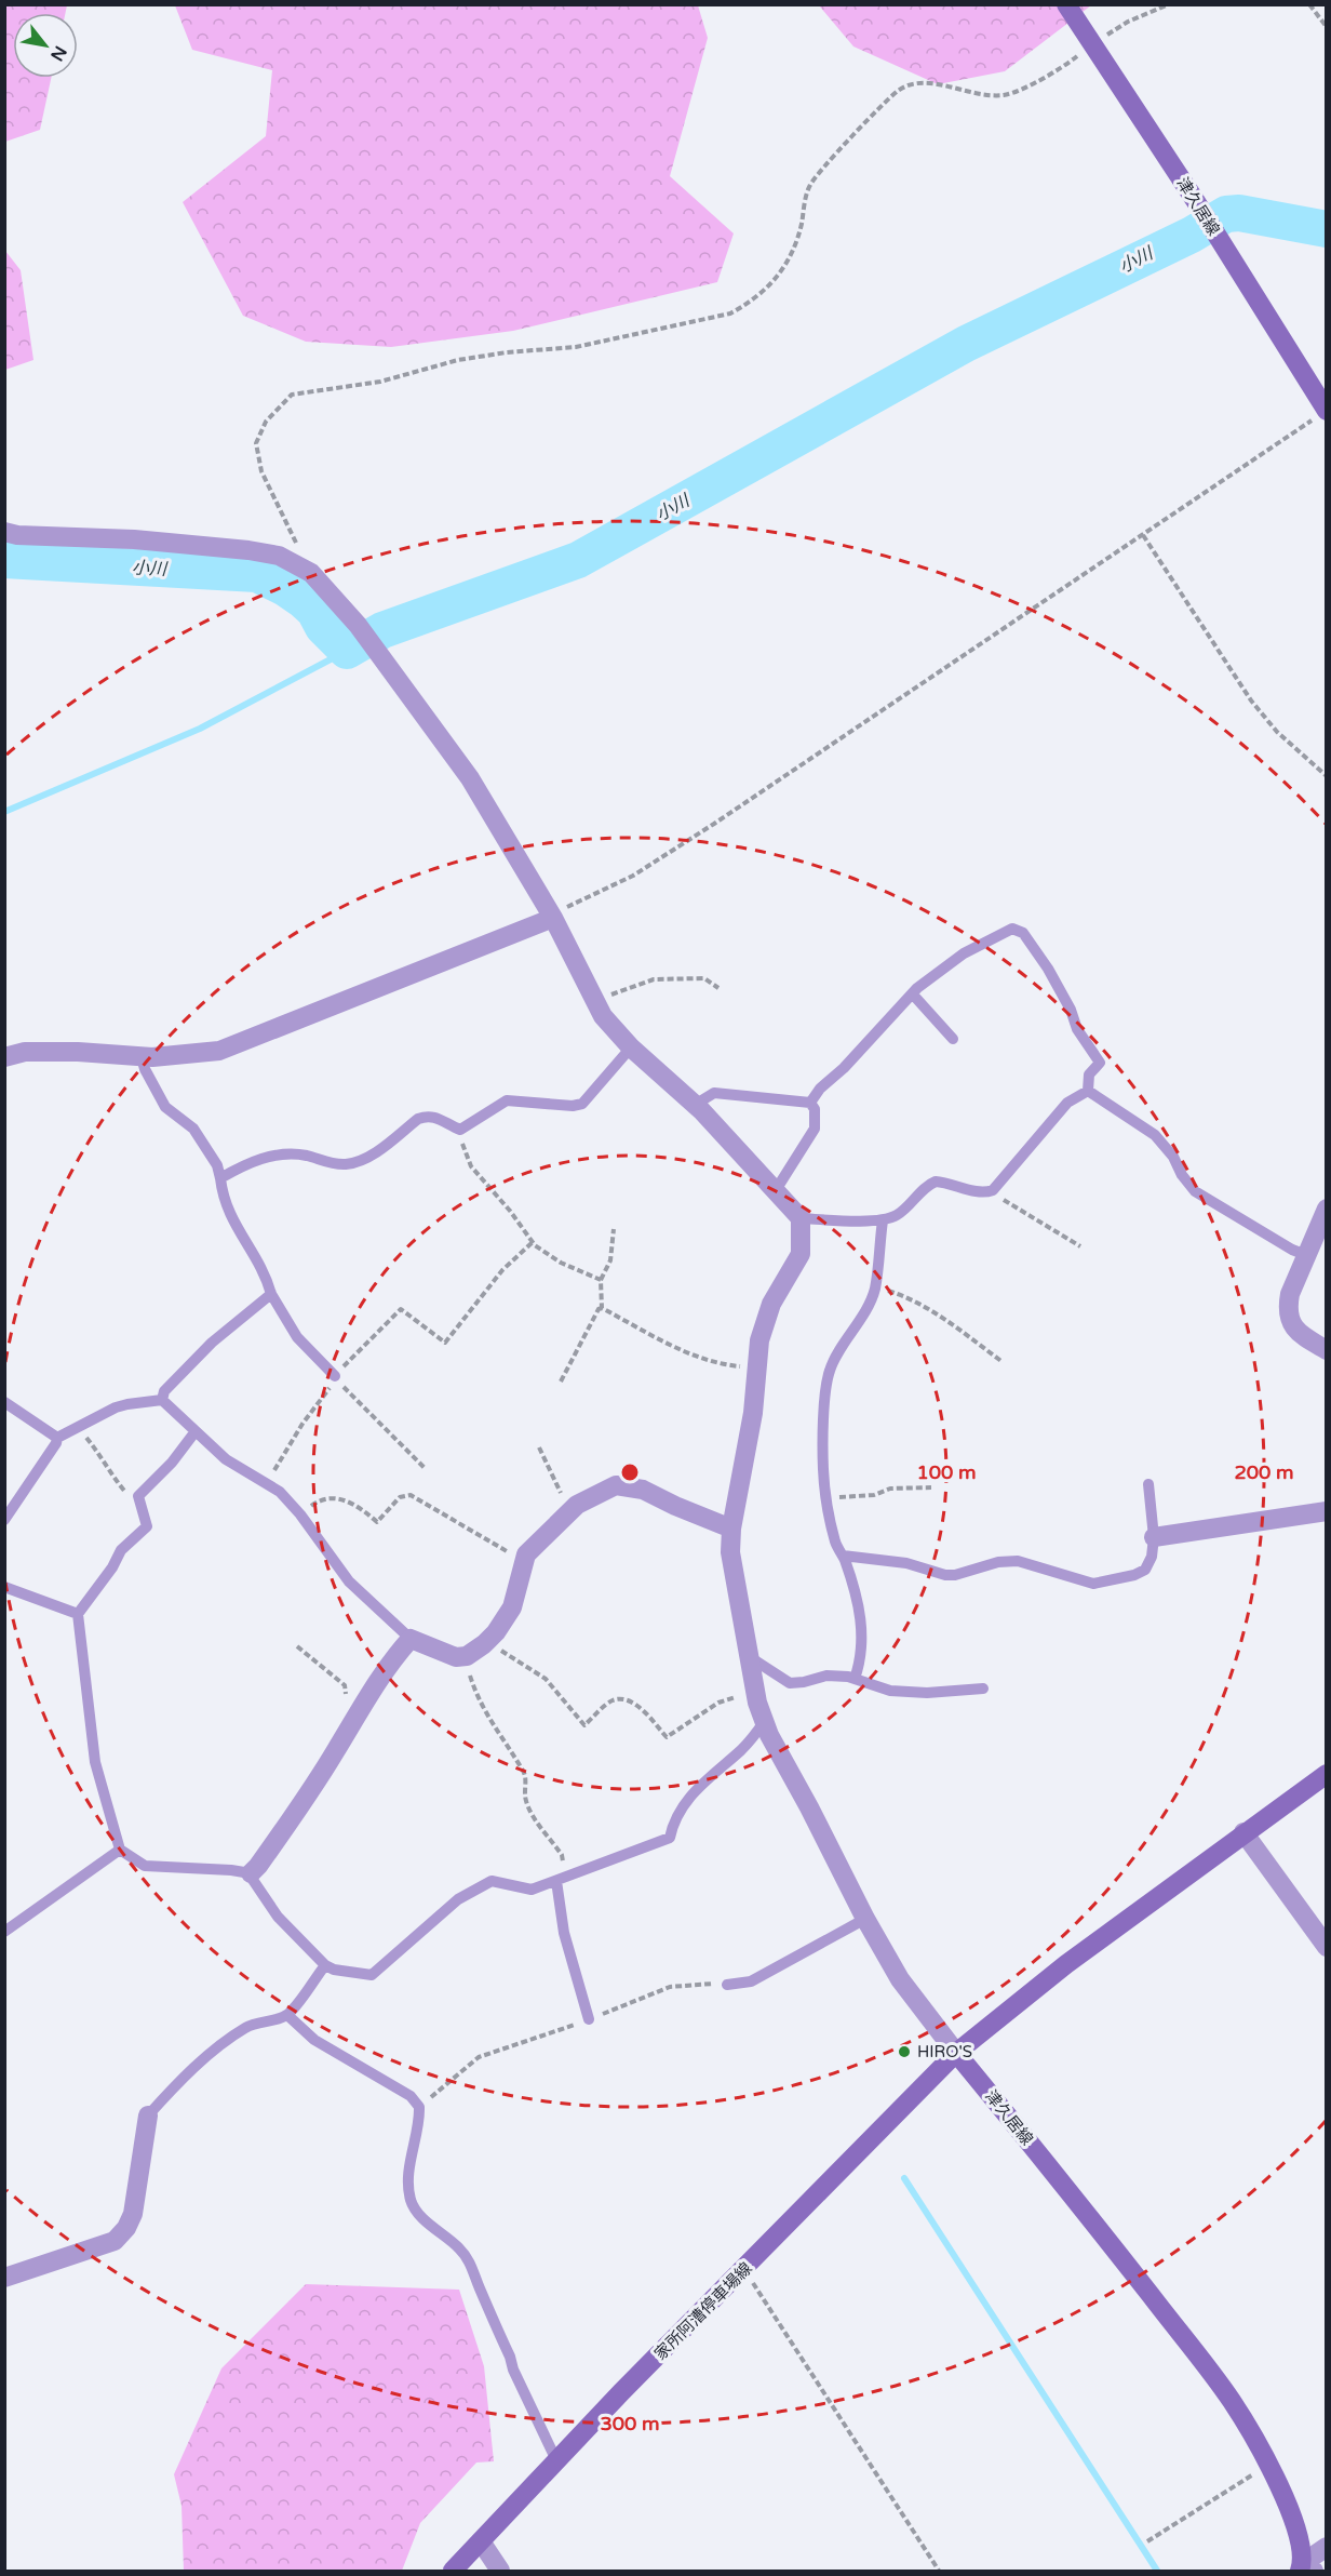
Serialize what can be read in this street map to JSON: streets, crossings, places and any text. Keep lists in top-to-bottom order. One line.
{"streets":{"main road":["津久居線","家所阿漕停車場線"]},"crossings":[["津久居線","家所阿漕停車場線"]],"water":["小川"],"places":["HIRO'S"],"north":"bottom right","rings":["100 m","200 m","300 m"]}
